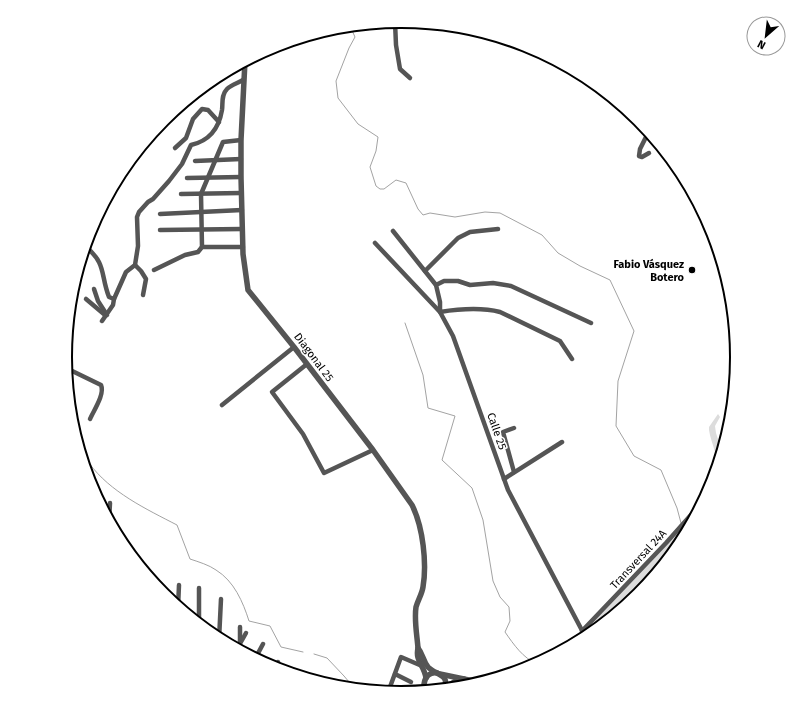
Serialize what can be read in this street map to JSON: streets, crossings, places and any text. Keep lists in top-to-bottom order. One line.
{"streets":{"street":["Diagonal 25","Calle 25","Transversal 24A"]},"crossings":[["Calle 25","Transversal 24A"]],"places":["Fabio Vásquez Botero"],"north":"bottom left"}
